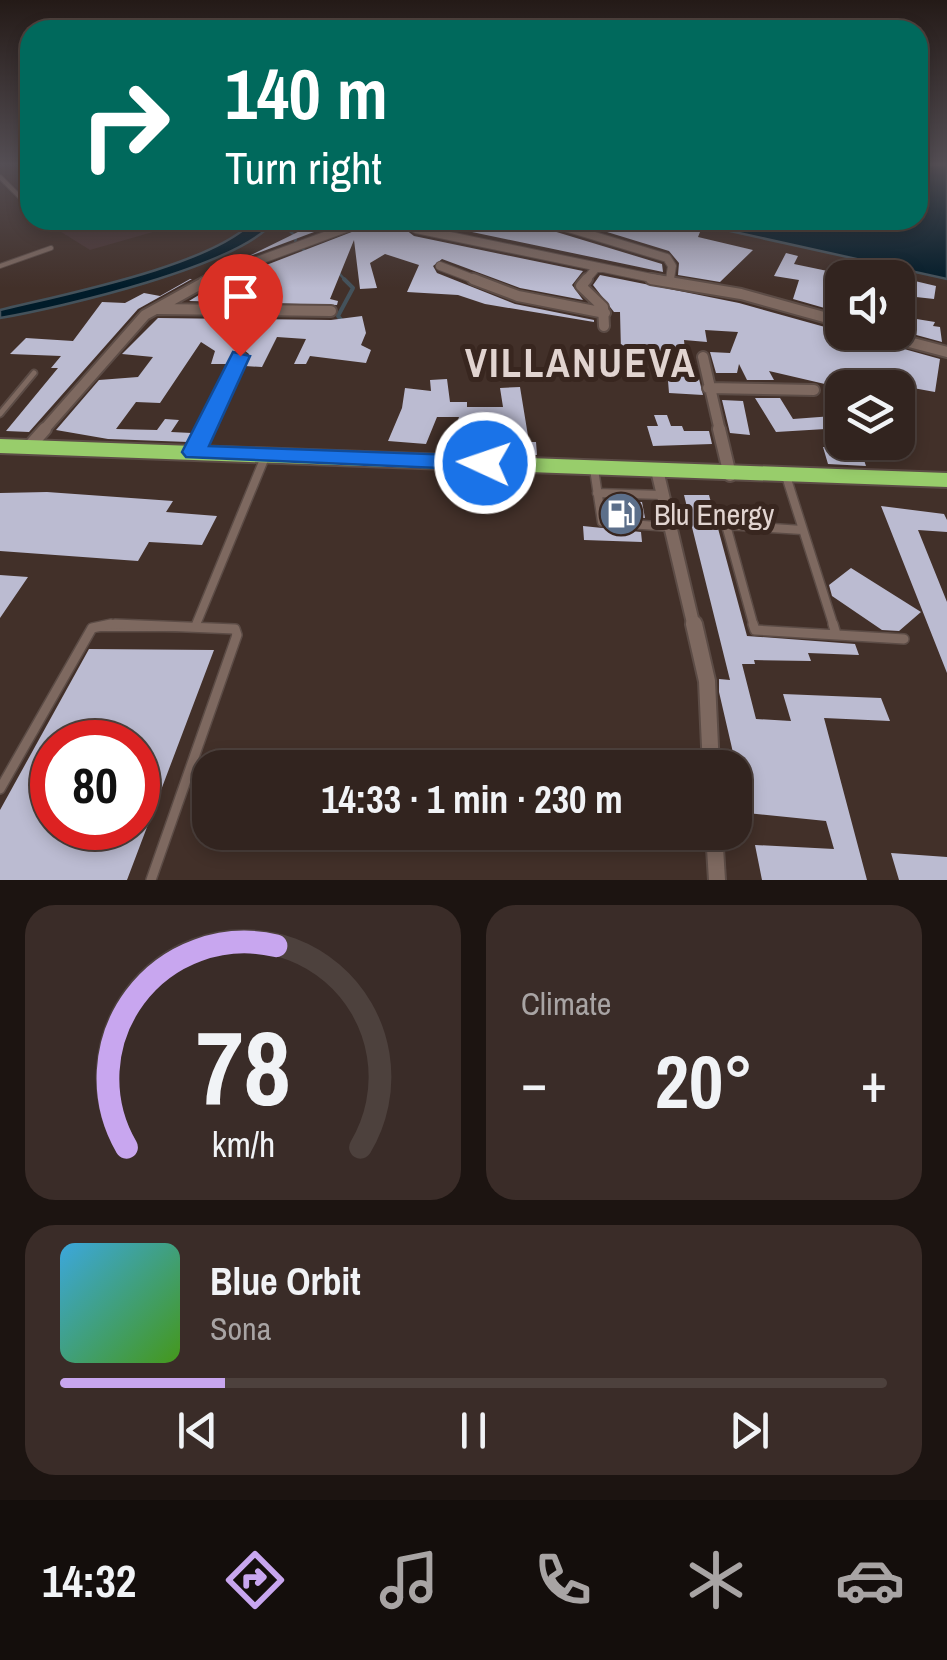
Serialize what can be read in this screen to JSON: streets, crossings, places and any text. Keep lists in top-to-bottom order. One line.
{"districts":["VILLANUEVA"],"places":{"fuel station":["Blu Energy"]},"page":{"turn":["140 m","Turn right"],"limit":"80","trip":"14:33 · 1 min · 230 m","tile":"Climate","heat":["−","20°","+"],"song":["Blue Orbit","Sona"],"tabs":"14:32","gauge":["78","km/h"]}}
